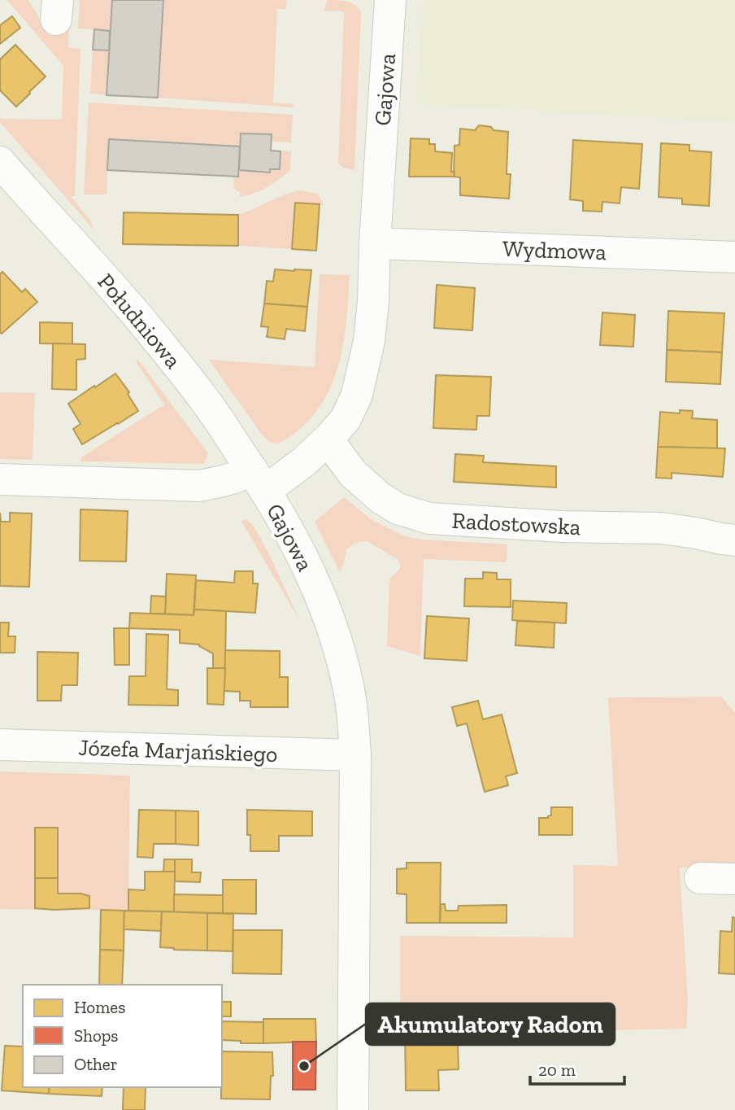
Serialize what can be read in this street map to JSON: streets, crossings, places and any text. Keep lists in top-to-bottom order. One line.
{"streets":{"street":["Gajowa","Wydmowa","Południowa","Radostowska","Józefa Marjańskiego"]},"crossings":[["Gajowa","Wydmowa"],["Gajowa","Południowa"],["Gajowa","Radostowska"],["Gajowa","Józefa Marjańskiego"]],"places":["Akumulatory Radom"],"legend":["Homes","Shops","Other"],"scale_bar":"20 m"}
